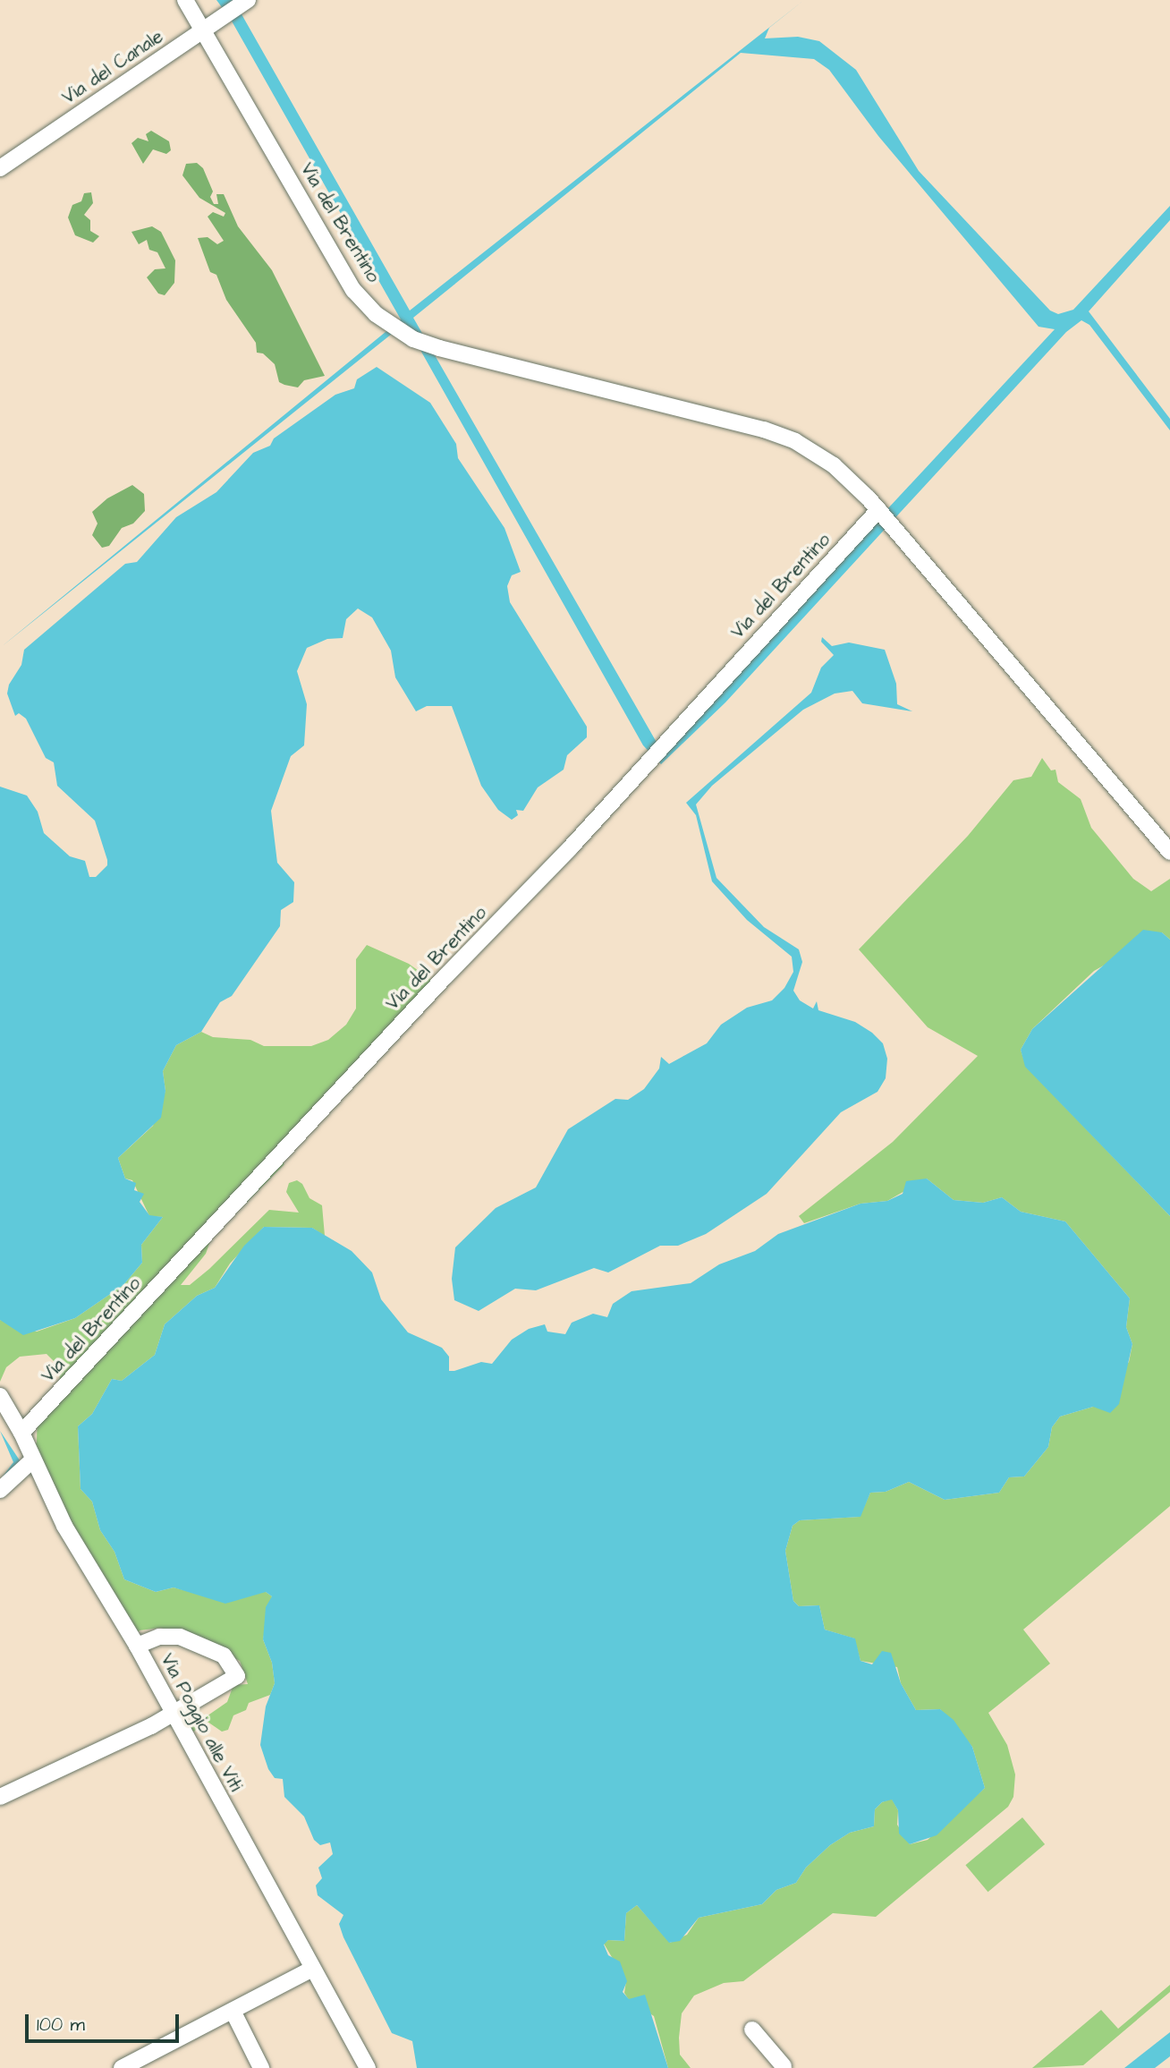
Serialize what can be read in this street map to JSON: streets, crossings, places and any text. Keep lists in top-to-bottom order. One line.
{"streets":{"street":["Via del Canale","Via del Brentino","Via Poggio alle Viti"]},"crossings":[["Via del Canale","Via del Brentino"],["Via del Brentino","Via Poggio alle Viti"]],"scale_bar":"100 m"}
